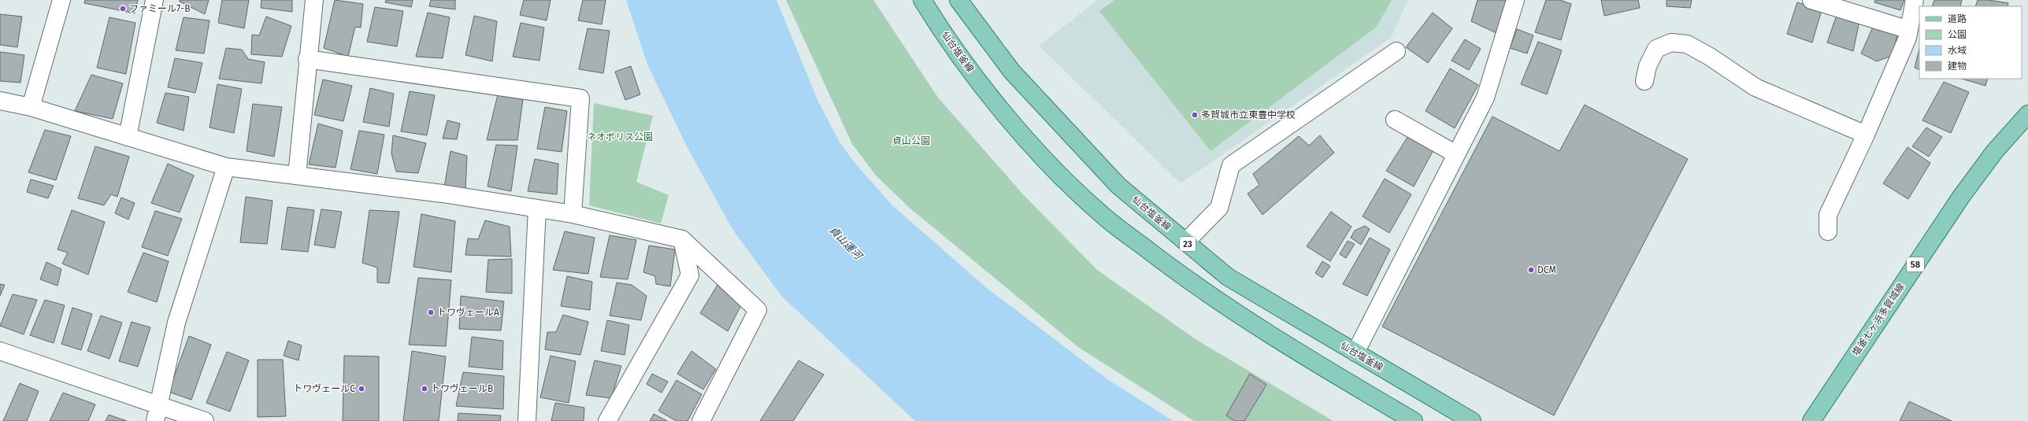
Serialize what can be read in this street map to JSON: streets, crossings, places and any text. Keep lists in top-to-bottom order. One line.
{"streets":{"main road":["仙台塩釜線","23","58","塩釜七ヶ浜多賀城線"]},"water":["貞山運河"],"parks":["ネオポリス公園","貞山公園"],"places":["ファミール7-B","多賀城市立東豊中学校","DCM","トワヴェールA","トワヴェールC","トワヴェールB"],"legend":["道路","公園","水域","建物"]}
